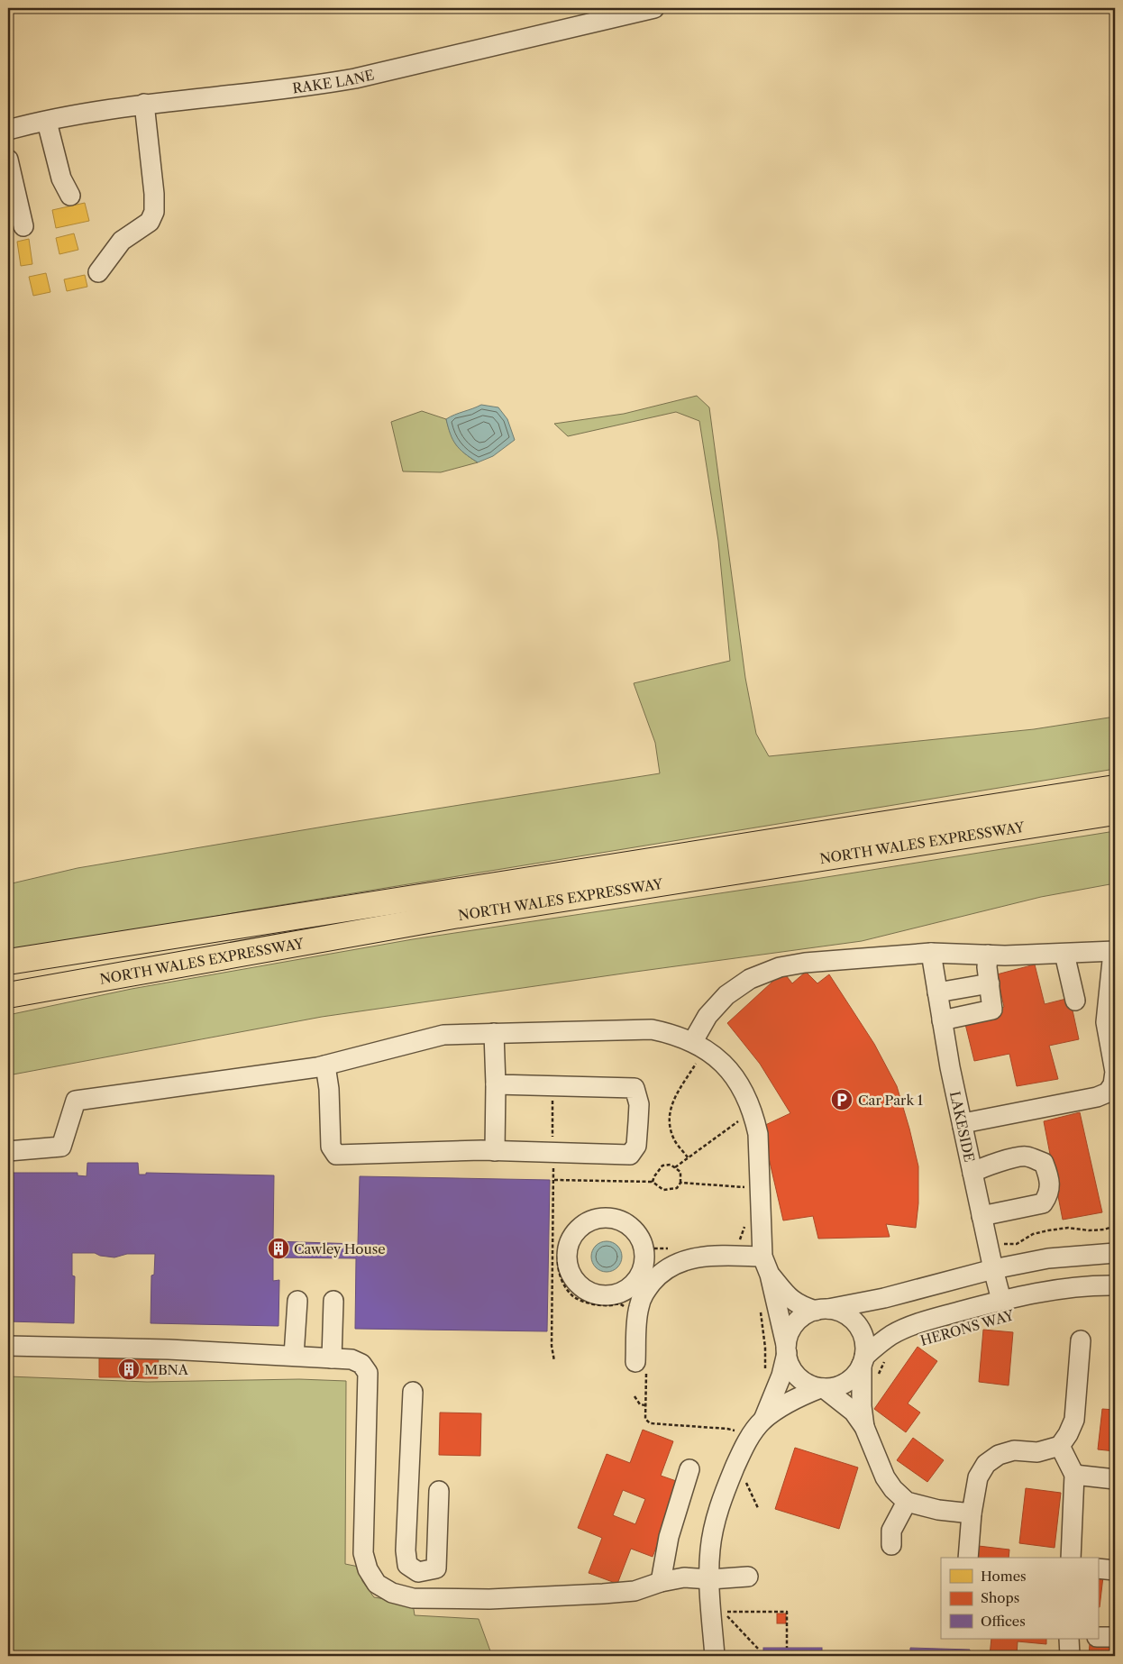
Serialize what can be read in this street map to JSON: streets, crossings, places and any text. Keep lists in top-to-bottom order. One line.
{"streets":{"highway":["NORTH WALES EXPRESSWAY"],"street":["RAKE LANE","LAKESIDE","HERONS WAY"]},"crossings":[["LAKESIDE","HERONS WAY"]],"places":{"parking":["Car Park 1"],"building":["Cawley House","MBNA"]},"legend":["Homes","Shops","Offices"]}
